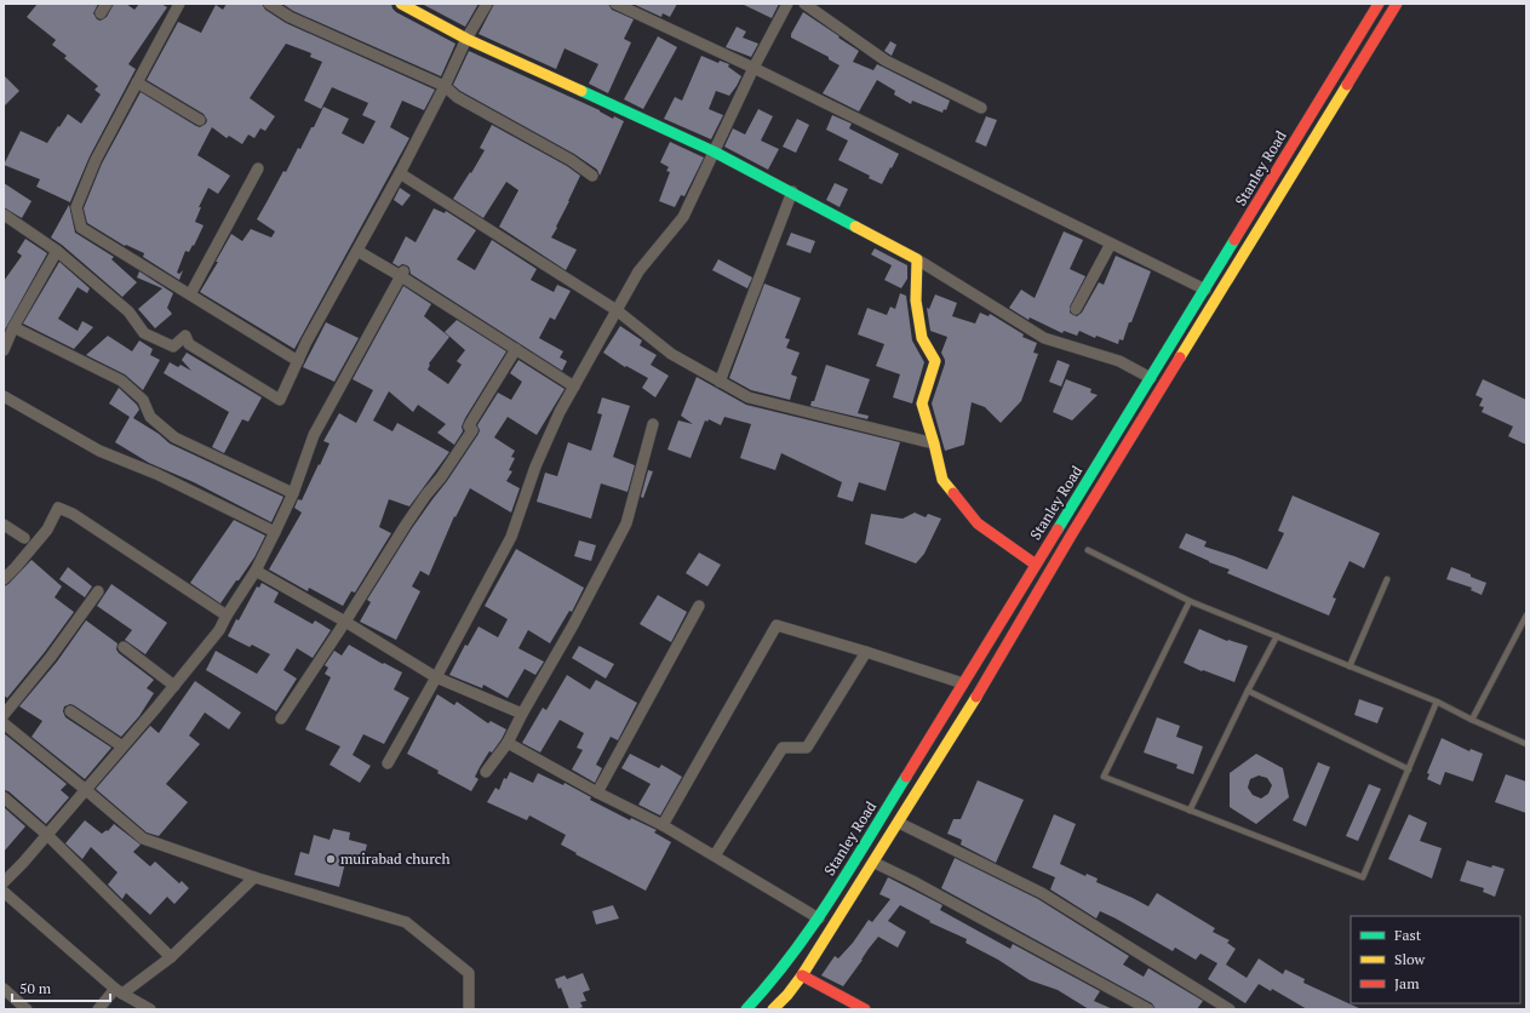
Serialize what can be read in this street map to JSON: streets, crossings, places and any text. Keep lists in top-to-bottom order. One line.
{"streets":{"main road":["Stanley Road"]},"places":["muirabad church"],"legend":["Fast","Slow","Jam"],"scale_bar":"50 m"}
